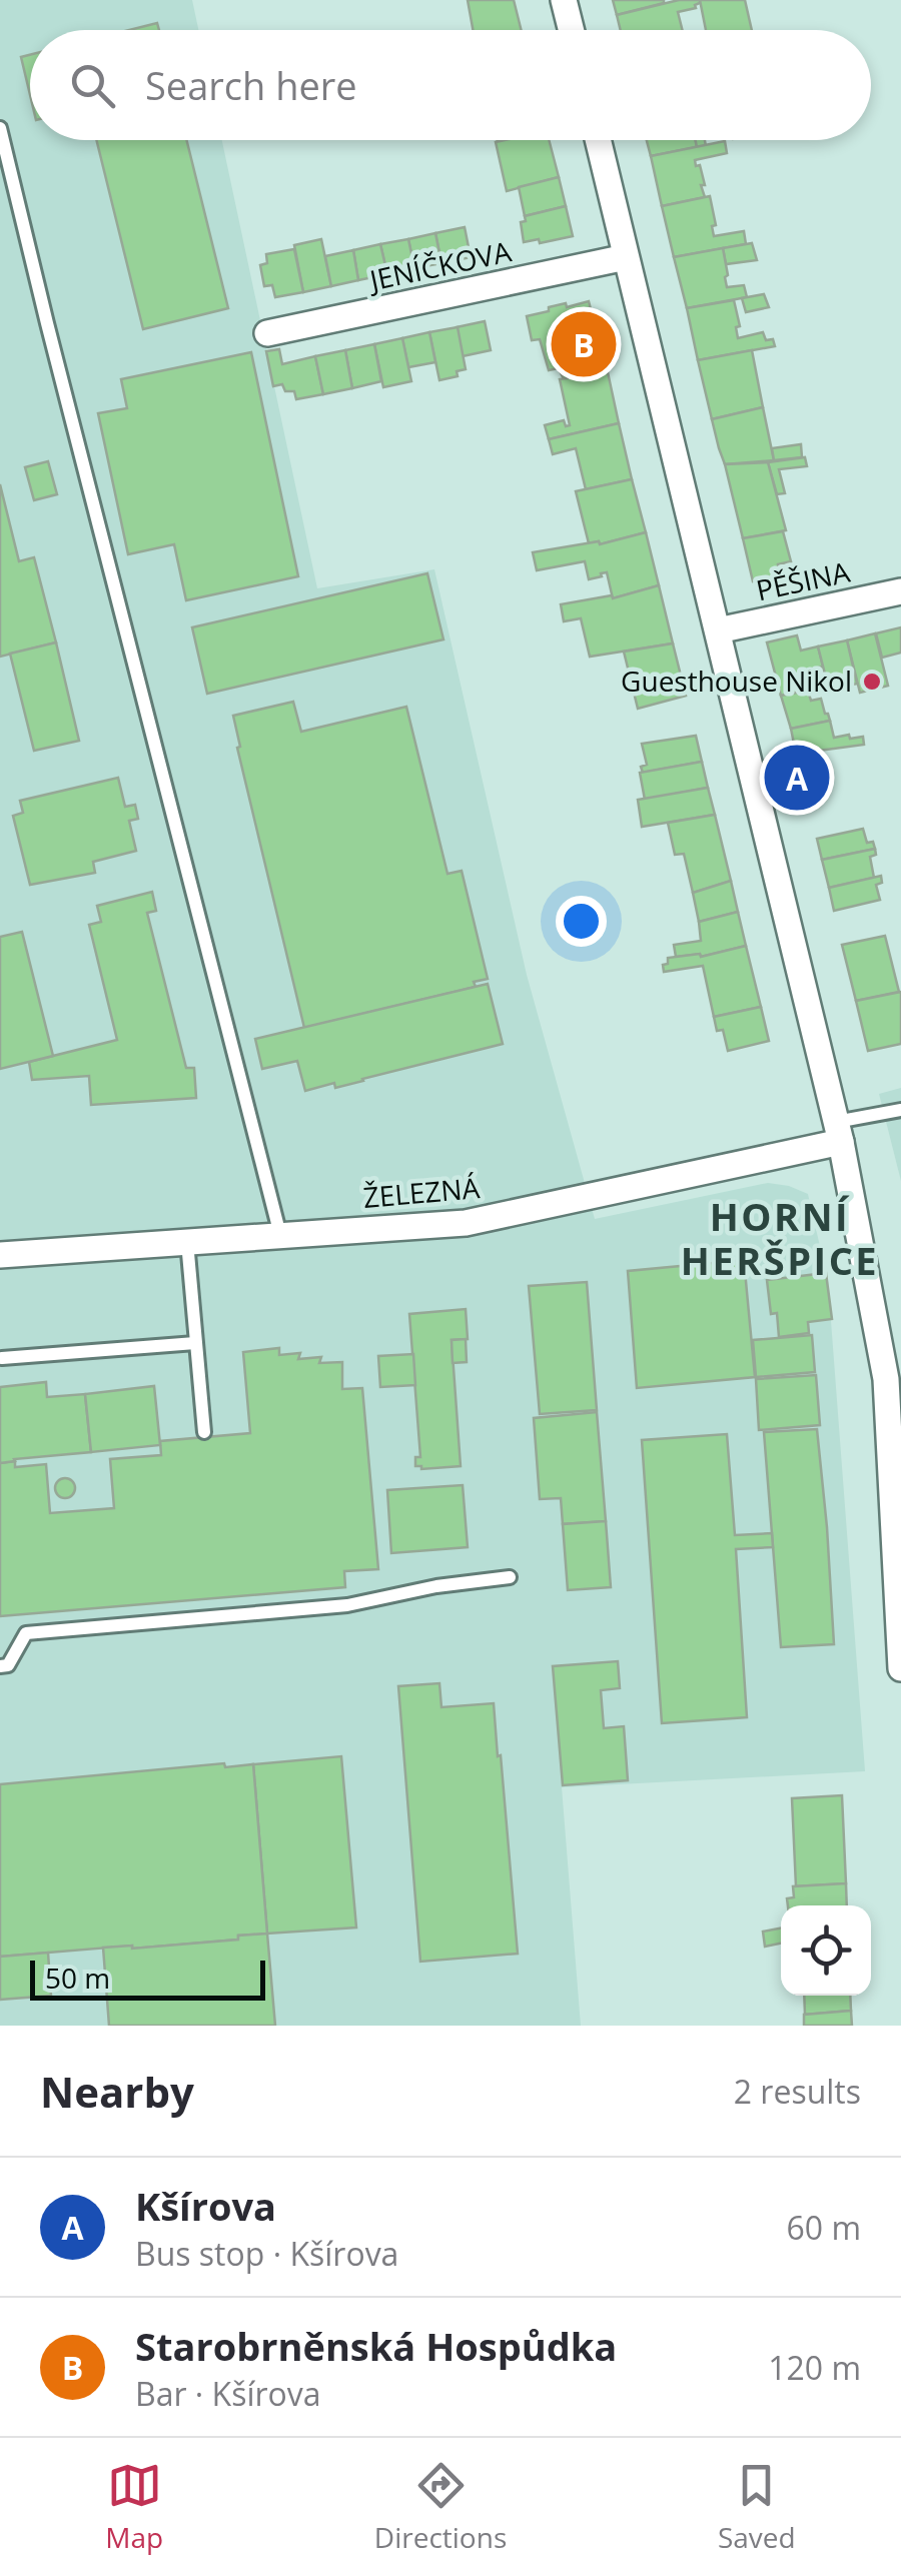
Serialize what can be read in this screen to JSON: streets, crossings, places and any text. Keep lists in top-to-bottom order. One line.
{"streets":{"street":["JENÍČKOVA","PĚŠINA","ŽELEZNÁ"]},"districts":["HORNÍ HERŠPICE"],"places":["Guesthouse Nikol"],"scale_bar":"50 m","page":{"search":"Search here","pins":["B","A"],"scale":"50 m","heading":["Nearby","2 results"],"list":[{"mark":"A","name":"Kšírova","note":"Bus stop · Kšírova","value":"60 m"},{"mark":"B","name":"Starobrněnská Hospůdka","note":"Bar · Kšírova","value":"120 m"}],"nav":["Map","Directions","Saved"]}}
